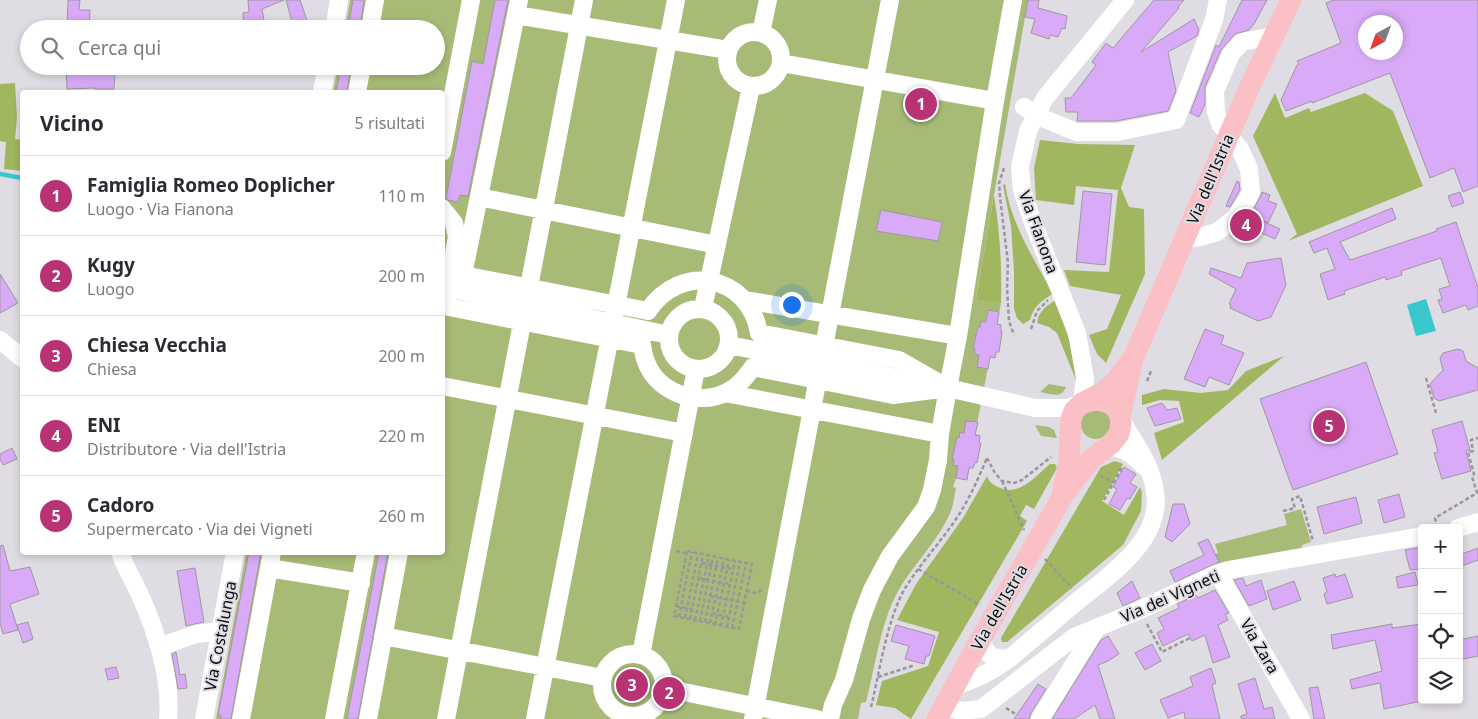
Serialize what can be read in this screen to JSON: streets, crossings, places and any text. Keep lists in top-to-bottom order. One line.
{"streets":{"main road":["Via dell'Istria"],"street":["Via Fianona","Via dei Vigneti","Via Costalunga","Via Zara"]},"crossings":[["Via dell'Istria","Via Fianona"],["Via dell'Istria","Via dei Vigneti"],["Via dei Vigneti","Via Zara"]],"north":"bottom left","page":{"search":"Cerca qui","pins":["1","4","5","3","2"],"heading":["Vicino","5 risultati"],"list":[{"mark":"1","name":"Famiglia Romeo Doplicher","note":"Luogo · Via Fianona","value":"110 m"},{"mark":"2","name":"Kugy","note":"Luogo","value":"200 m"},{"mark":"3","name":"Chiesa Vecchia","note":"Chiesa","value":"200 m"},{"mark":"4","name":"ENI","note":"Distributore · Via dell'Istria","value":"220 m"},{"mark":"5","name":"Cadoro","note":"Supermercato · Via dei Vigneti","value":"260 m"}],"map_buttons":["+","−"]}}
